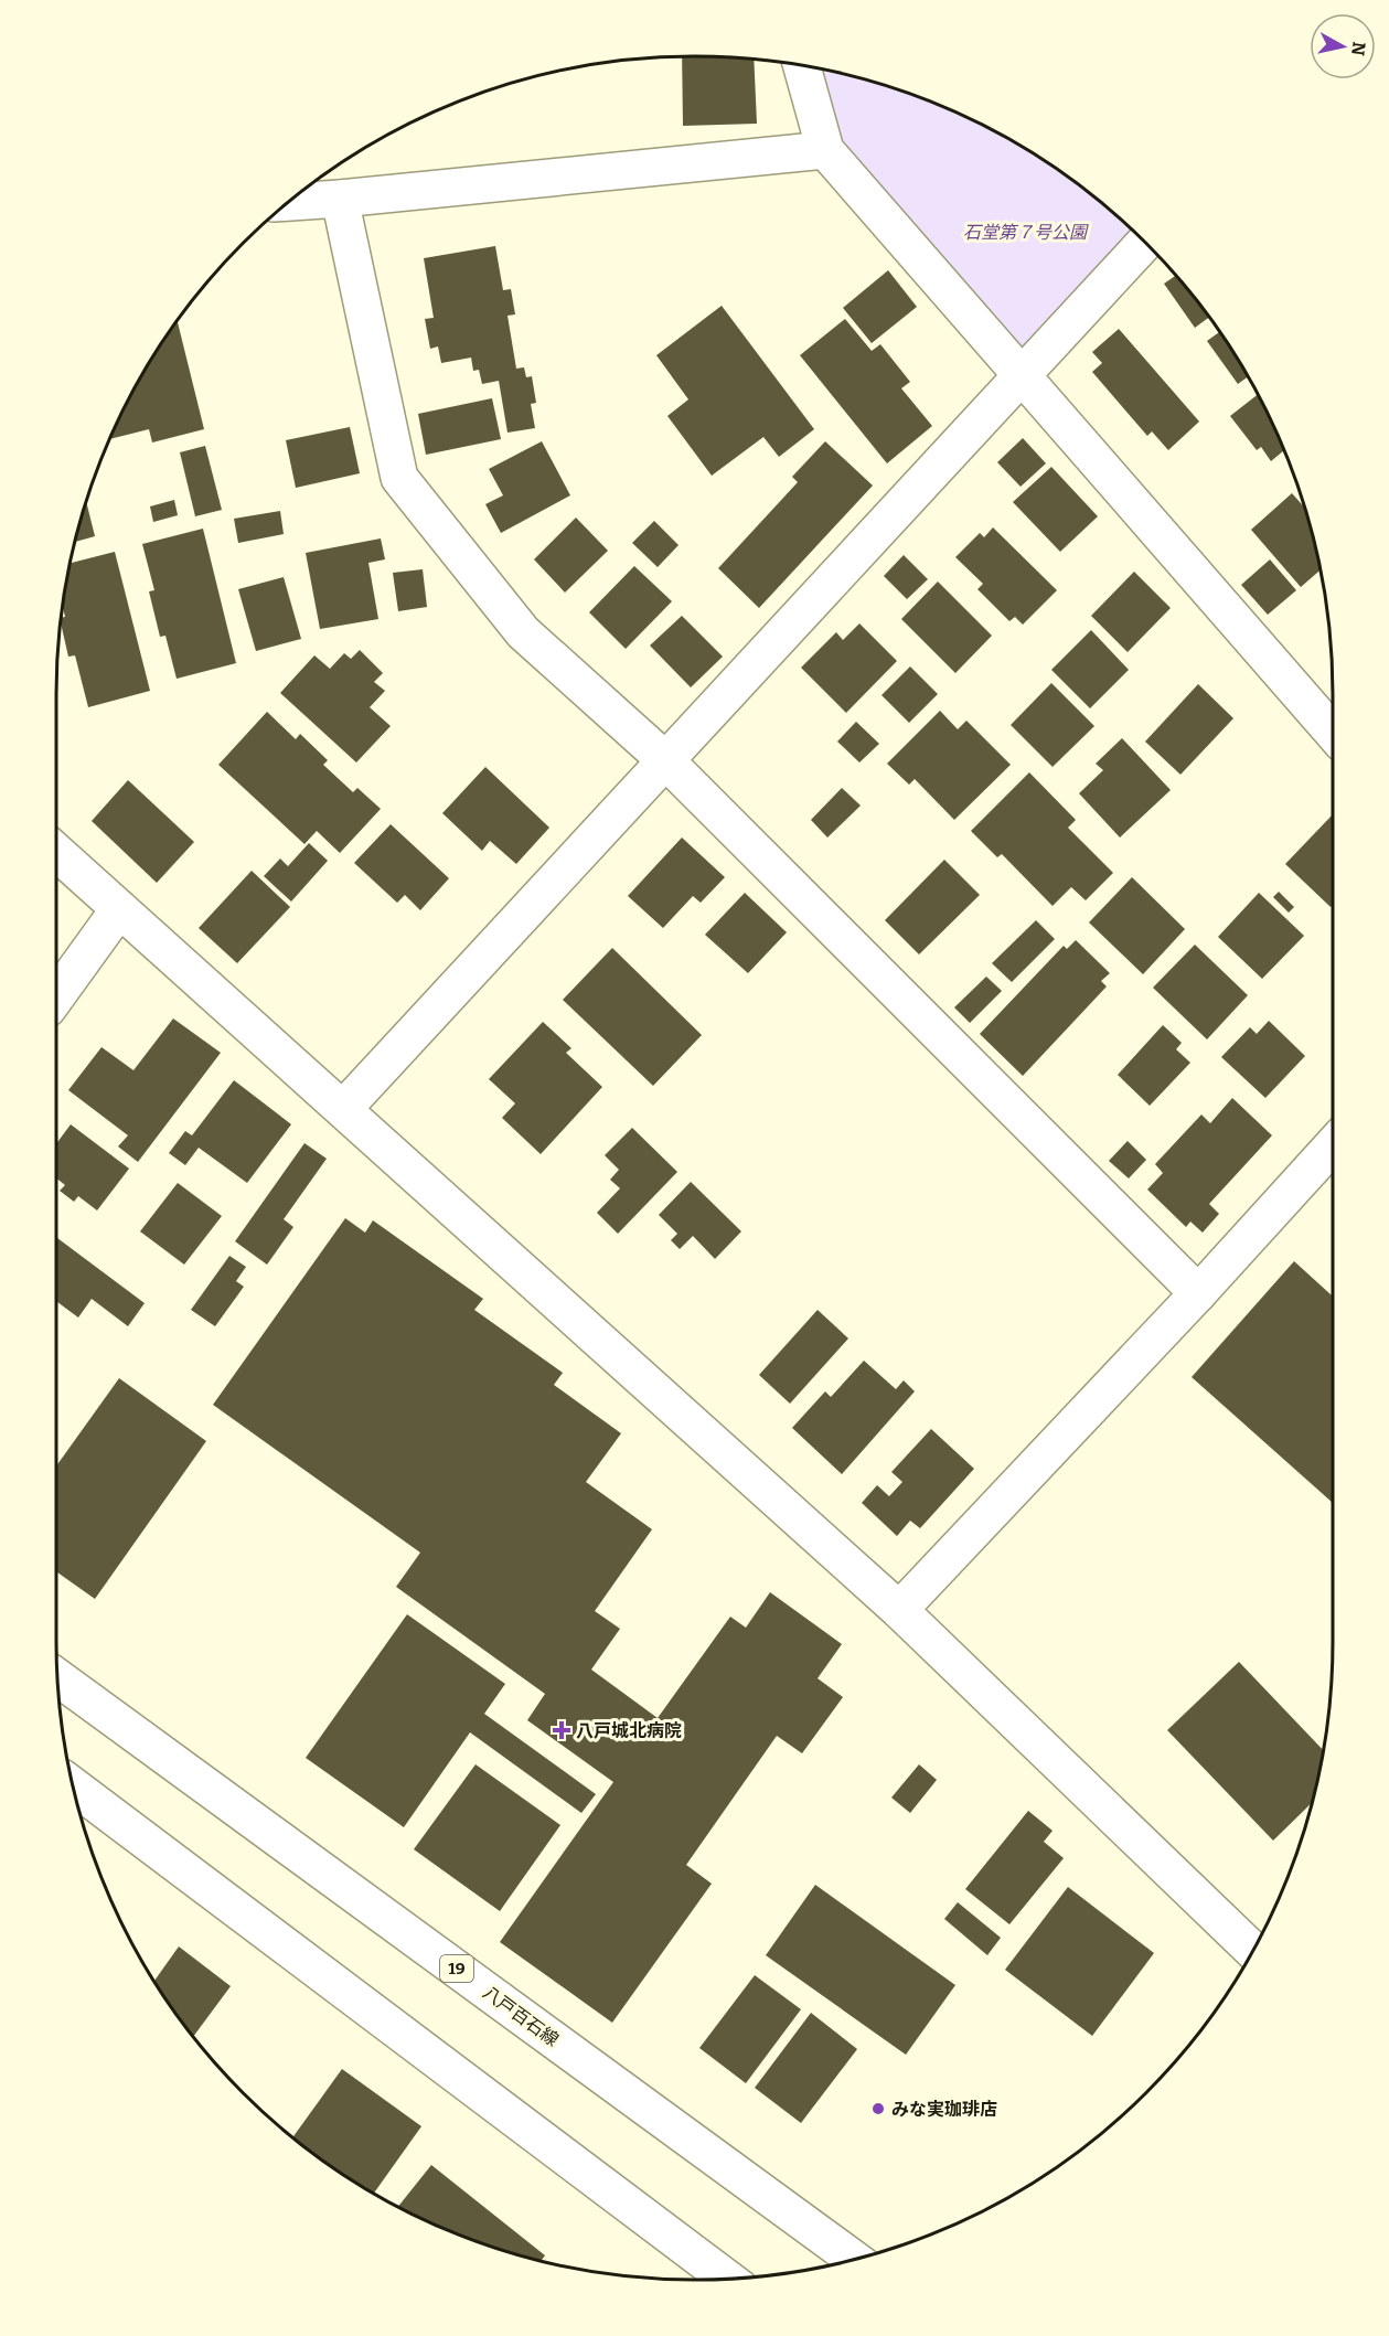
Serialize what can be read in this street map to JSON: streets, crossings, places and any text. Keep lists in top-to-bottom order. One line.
{"streets":{"street":["19","八戸百石線"]},"parks":["石堂第７号公園"],"places":{"health":["八戸城北病院"],"other":["みな実珈琲店"]},"north":"right"}
